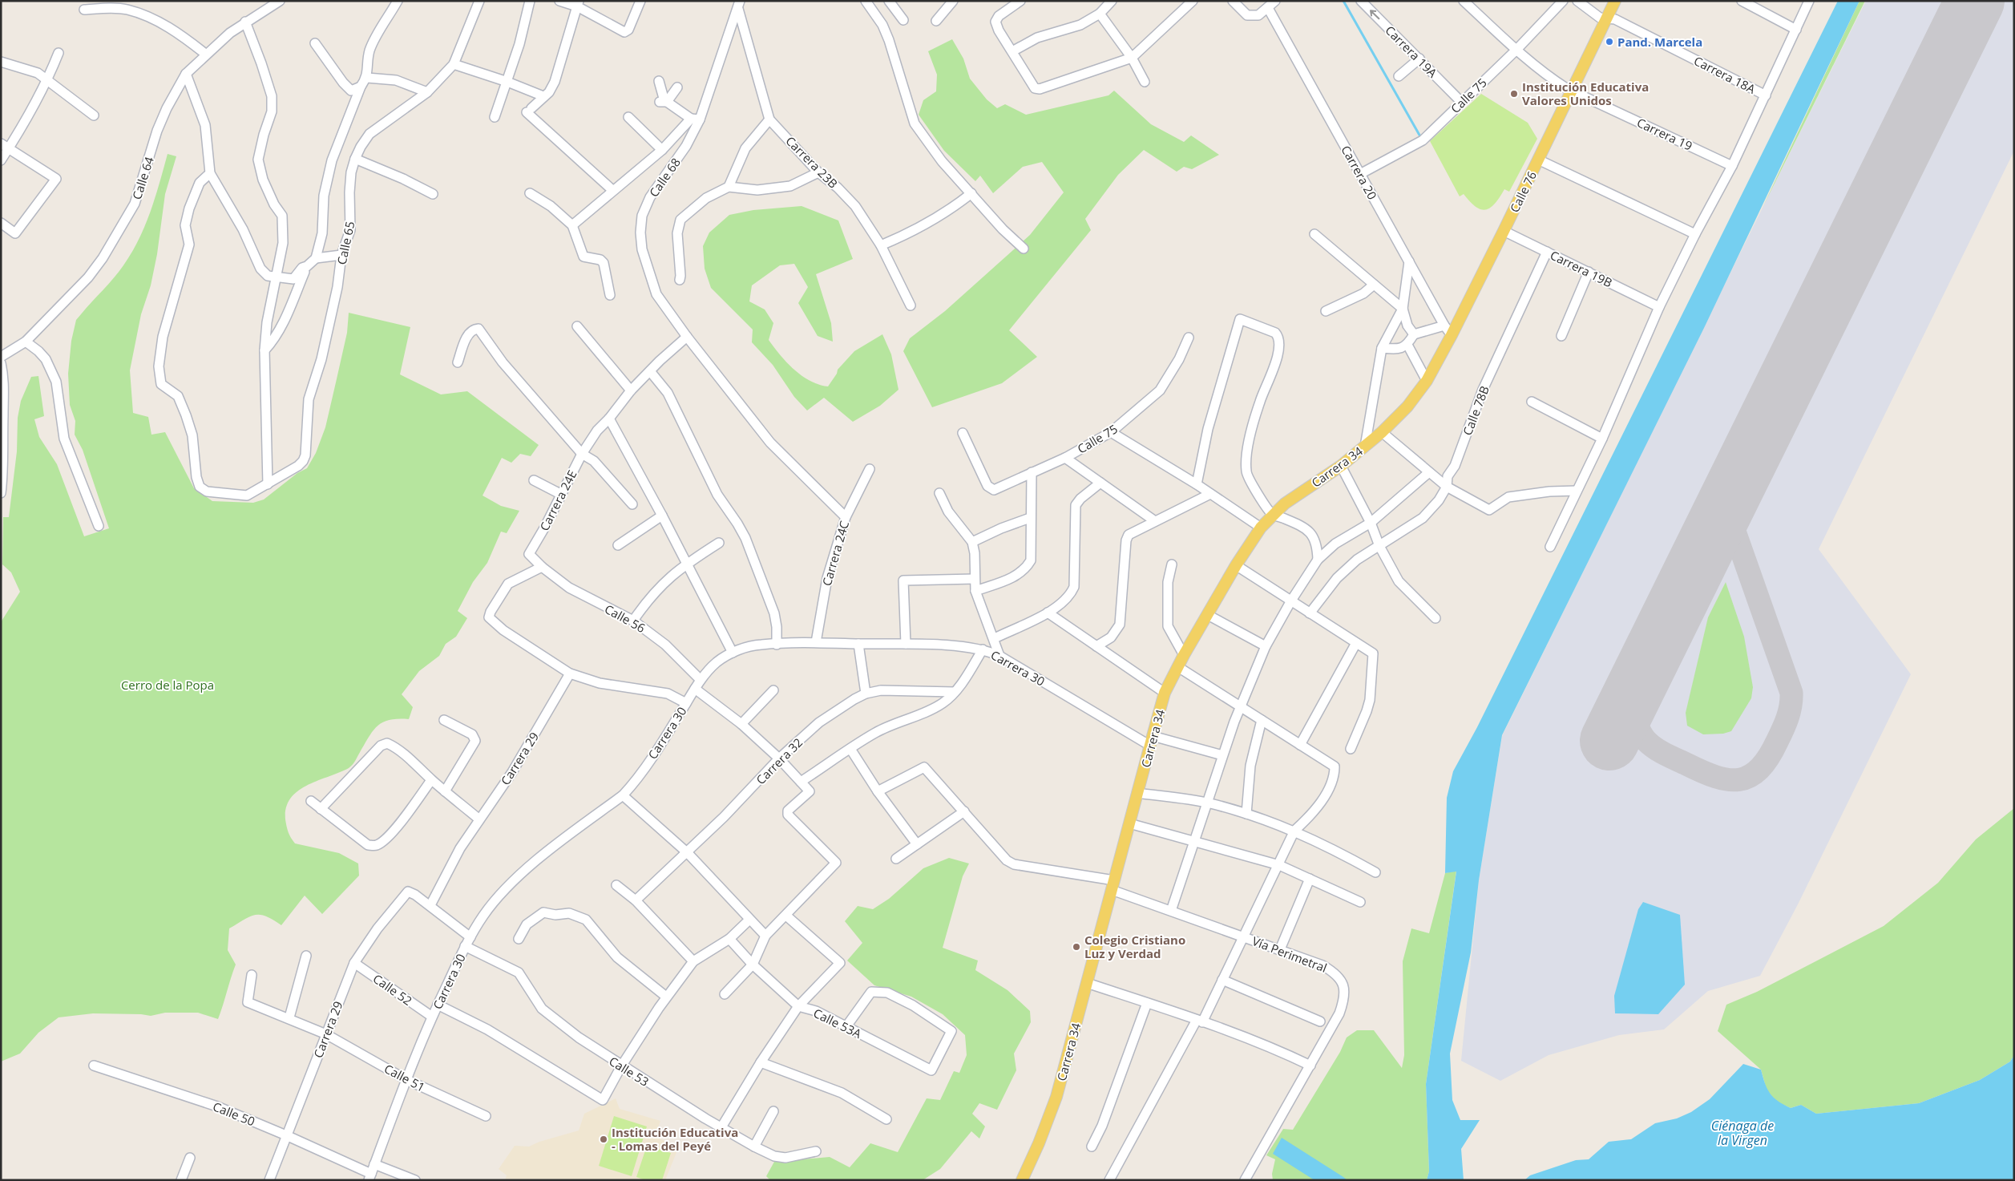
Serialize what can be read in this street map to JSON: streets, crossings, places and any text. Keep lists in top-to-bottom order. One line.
{"streets":{"main road":["Calle 76","Carrera 34"],"street":["Carrera 19A","Carrera 18A","Calle 75","Carrera 19","Carrera 23B","Carrera 20","Calle 68","Calle 64","Calle 65","Carrera 19B","Calle 78B","Carrera 24E","Carrera 24C","Calle 56","Carrera 30","Carrera 29","Carrera 32","Vía Perimetral","Calle 52","Calle 53A","Calle 53","Calle 51","Calle 50"]},"crossings":[["Carrera 19A","Calle 75"],["Carrera 18A","Calle 76"],["Calle 75","Carrera 19"],["Calle 75","Carrera 20"],["Carrera 19","Calle 76"],["Carrera 23B","Calle 68"],["Carrera 20","Calle 76"],["Calle 68","Carrera 24E"],["Calle 68","Carrera 24C"],["Calle 76","Carrera 19B"],["Calle 76","Carrera 34"],["Carrera 19B","Calle 78B"],["Carrera 34","Carrera 30"],["Carrera 34","Vía Perimetral"],["Carrera 24E","Calle 56"],["Carrera 24C","Carrera 30"],["Calle 56","Carrera 30"],["Carrera 30","Calle 52"],["Carrera 30","Calle 53"],["Carrera 30","Calle 51"],["Carrera 30","Calle 50"],["Carrera 29","Calle 52"],["Carrera 29","Calle 51"],["Carrera 29","Calle 50"]],"one_way":["Carrera 19A"],"water":["Ciénaga de la Virgen"],"parks":["Cerro de la Popa"],"places":["Pand. Marcela","Institución Educativa Valores Unidos","Colegio Cristiano Luz y Verdad","Institución Educativa - Lomas del Peyé"]}
